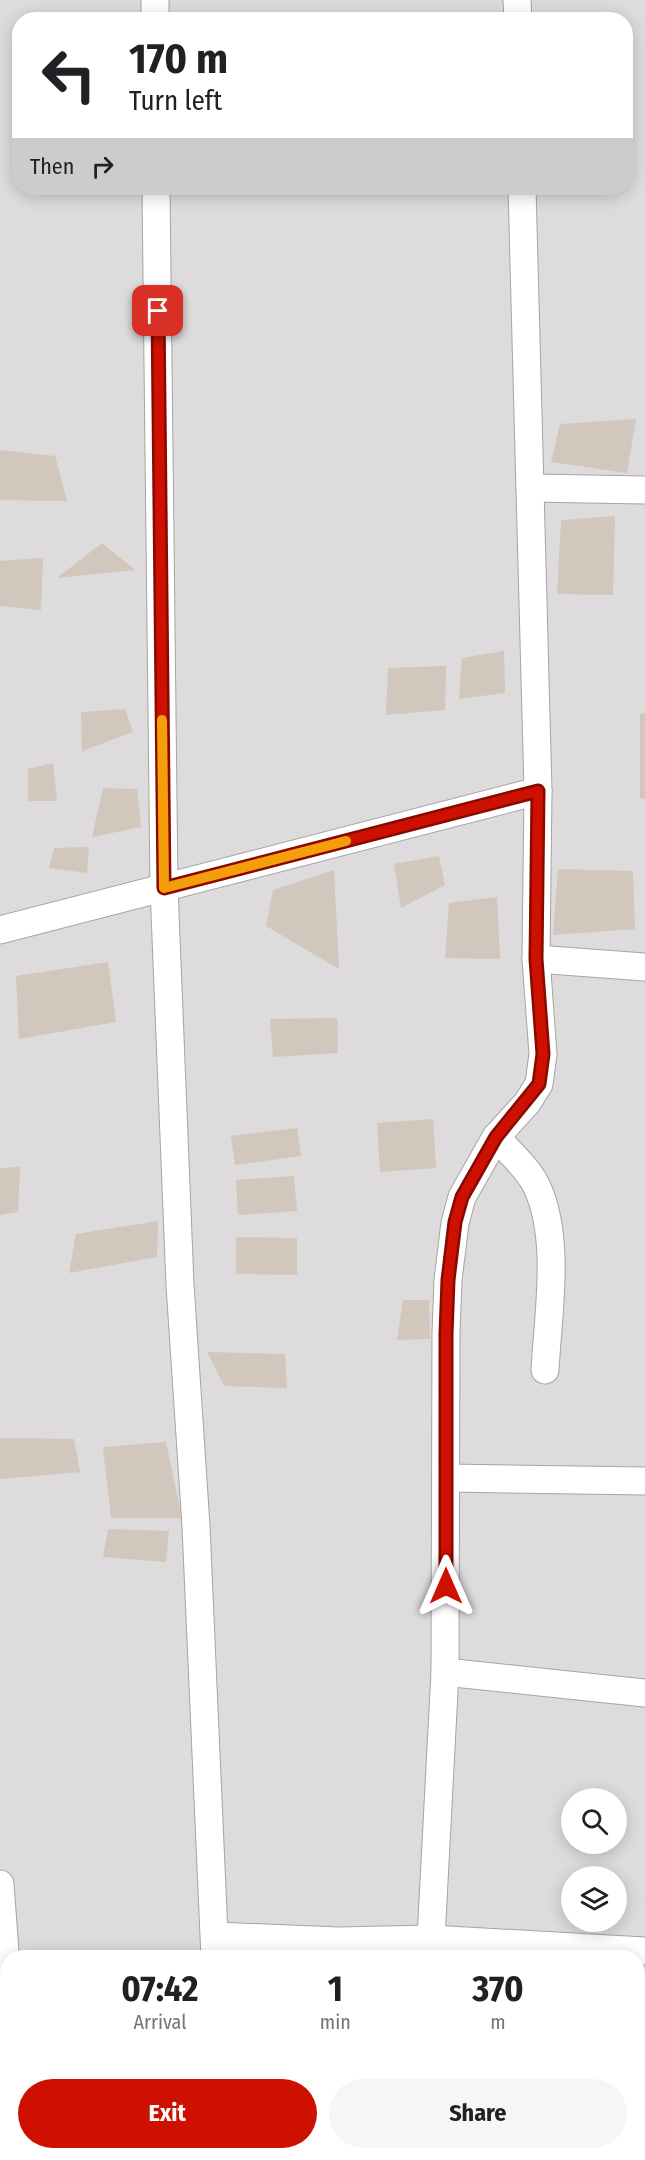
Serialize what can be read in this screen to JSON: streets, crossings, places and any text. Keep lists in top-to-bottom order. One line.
{"page":{"turn":["170 m","Turn left"],"then":"Then","eta":["07:42","Arrival","1","min","370","m"],"buttons":["Exit","Share"]}}
